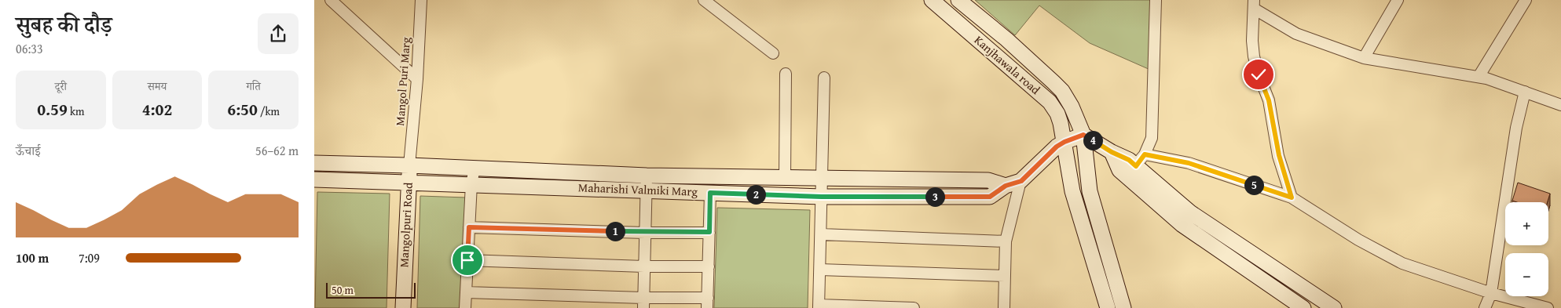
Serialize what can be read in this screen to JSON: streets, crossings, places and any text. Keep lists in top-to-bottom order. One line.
{"streets":{"street":["Kanjhawala road","Mangol Puri Marg","Maharishi Valmiki Marg","Mangolpuri Road"]},"crossings":[["Kanjhawala road","Maharishi Valmiki Marg"],["Mangol Puri Marg","Maharishi Valmiki Marg"],["Mangol Puri Marg","Mangolpuri Road"],["Maharishi Valmiki Marg","Mangolpuri Road"]],"scale_bar":"50 m","page":{"heading":["सुबह की दौड़","06:33"],"stats":[["दूरी","0.59 km"],["समय","4:02"],["गति","6:50 /km"]],"pins":["4","5","2","3","1"],"chart":["ऊँचाई","56–62 m"],"map_buttons":["+","−"],"list":[{"name":"100 m","note":"7:09"}],"scale":"50 m"}}
